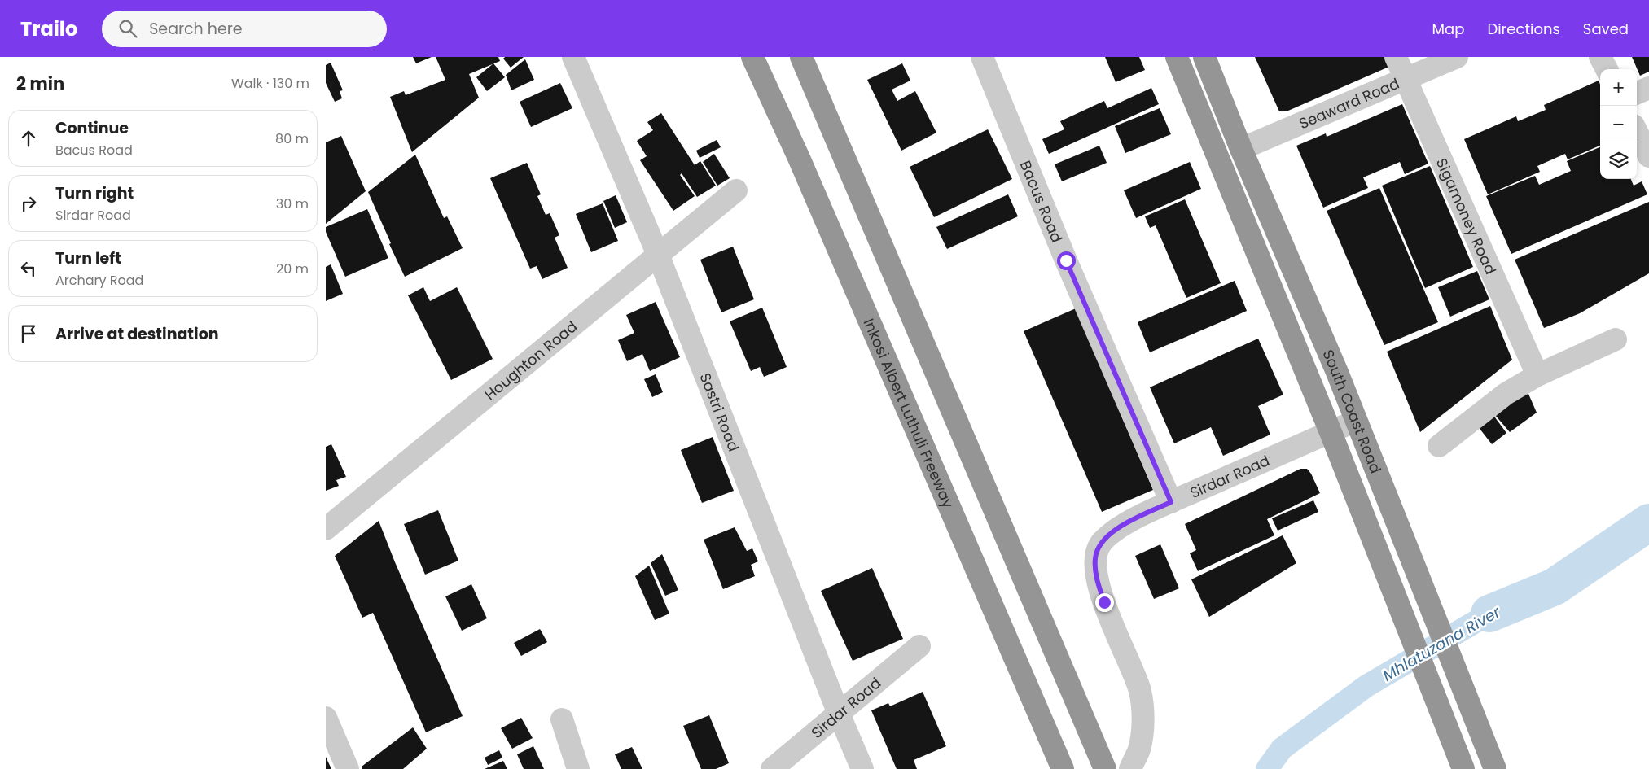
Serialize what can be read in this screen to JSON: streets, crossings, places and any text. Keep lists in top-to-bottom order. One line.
{"streets":{"highway":["South Coast Road","Inkosi Albert Luthuli Freeway"],"street":["Seaward Road","Bacus Road","Sigamoney Road","Houghton Road","Sastri Road","Sirdar Road"]},"crossings":[["Seaward Road","Sigamoney Road"],["Seaward Road","South Coast Road"],["Bacus Road","Sirdar Road"],["Houghton Road","Sastri Road"],["Sastri Road","Sirdar Road"],["South Coast Road","Sirdar Road"]],"water":["Mhlatuzana River"],"page":{"header":"Trailo","search":"Search here","nav":["Map","Directions","Saved"],"heading":["2 min","Walk · 130 m"],"map_buttons":["+","−"],"list":[["Continue","Bacus Road","80 m"],["Turn right","Sirdar Road","30 m"],["Turn left","Archary Road","20 m"],"Arrive at destination"]}}
